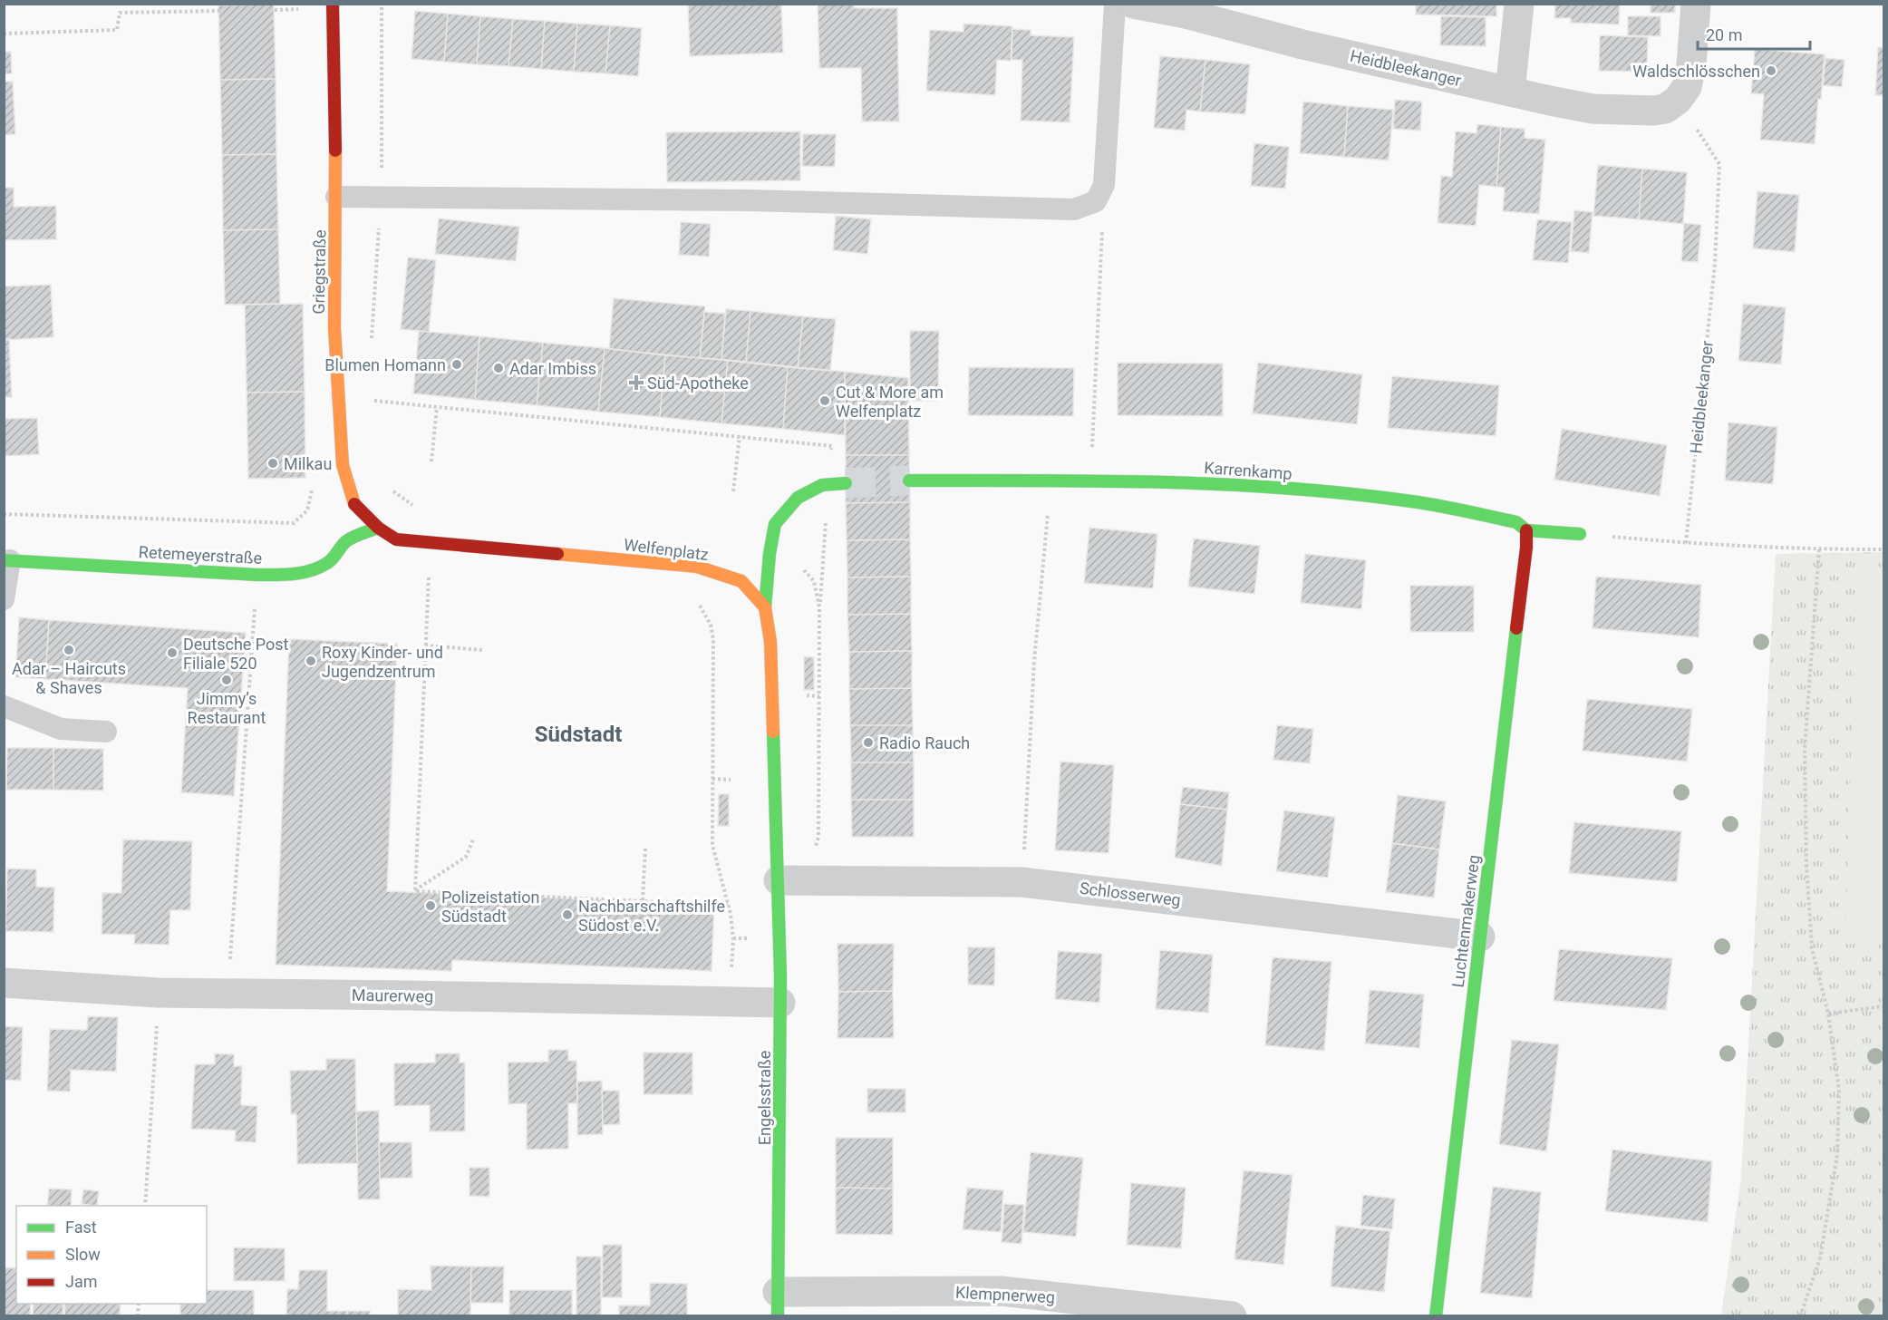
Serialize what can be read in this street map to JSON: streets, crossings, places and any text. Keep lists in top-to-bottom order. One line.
{"streets":{"street":["Heidbleekanger","Griegstraße","Karrenkamp","Welfenplatz","Retemeyerstraße","Schlosserweg","Luchtenmakerweg","Maurerweg","Engelsstraße","Klempnerweg"]},"crossings":[["Griegstraße","Welfenplatz"],["Griegstraße","Retemeyerstraße"],["Karrenkamp","Luchtenmakerweg"],["Welfenplatz","Retemeyerstraße"],["Schlosserweg","Luchtenmakerweg"],["Schlosserweg","Engelsstraße"],["Maurerweg","Engelsstraße"],["Engelsstraße","Klempnerweg"]],"districts":["Südstadt"],"places":{"other":["Waldschlösschen","Blumen Homann","Adar Imbiss","Cut & More am Welfenplatz","Milkau","Adar – Haircuts & Shaves","Deutsche Post Filiale 520","Roxy Kinder- und Jugendzentrum","Jimmy’s Restaurant","Radio Rauch","Polizeistation Südstadt","Nachbarschaftshilfe Südost e.V."],"health":["Süd-Apotheke"]},"legend":["Fast","Slow","Jam"],"scale_bar":"20 m"}
